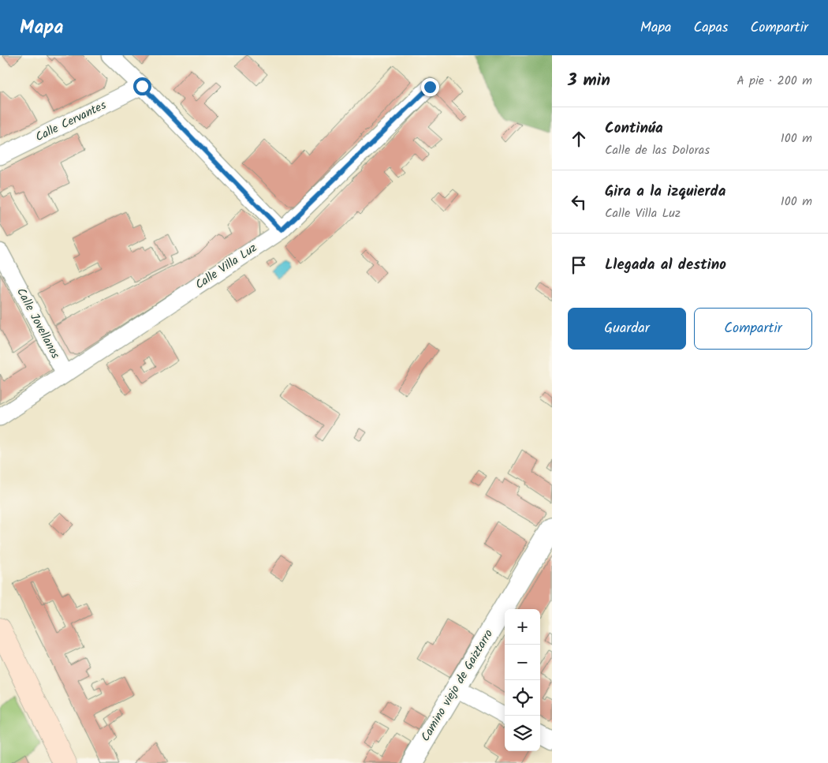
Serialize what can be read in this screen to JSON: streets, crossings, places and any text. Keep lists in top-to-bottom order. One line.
{"streets":{"street":["Calle Cervantes","Calle Villa Luz","Calle Jovellanos","Camino viejo de Gaiztarro"]},"crossings":[["Calle Villa Luz","Calle Jovellanos"]],"page":{"header":"Mapa","nav":["Mapa","Capas","Compartir"],"heading":["3 min","A pie · 200 m"],"list":[["Continúa","Calle de las Doloras","100 m"],["Gira a la izquierda","Calle Villa Luz","100 m"],"Llegada al destino"],"buttons":["Guardar","Compartir"],"map_buttons":["+","−"]}}
